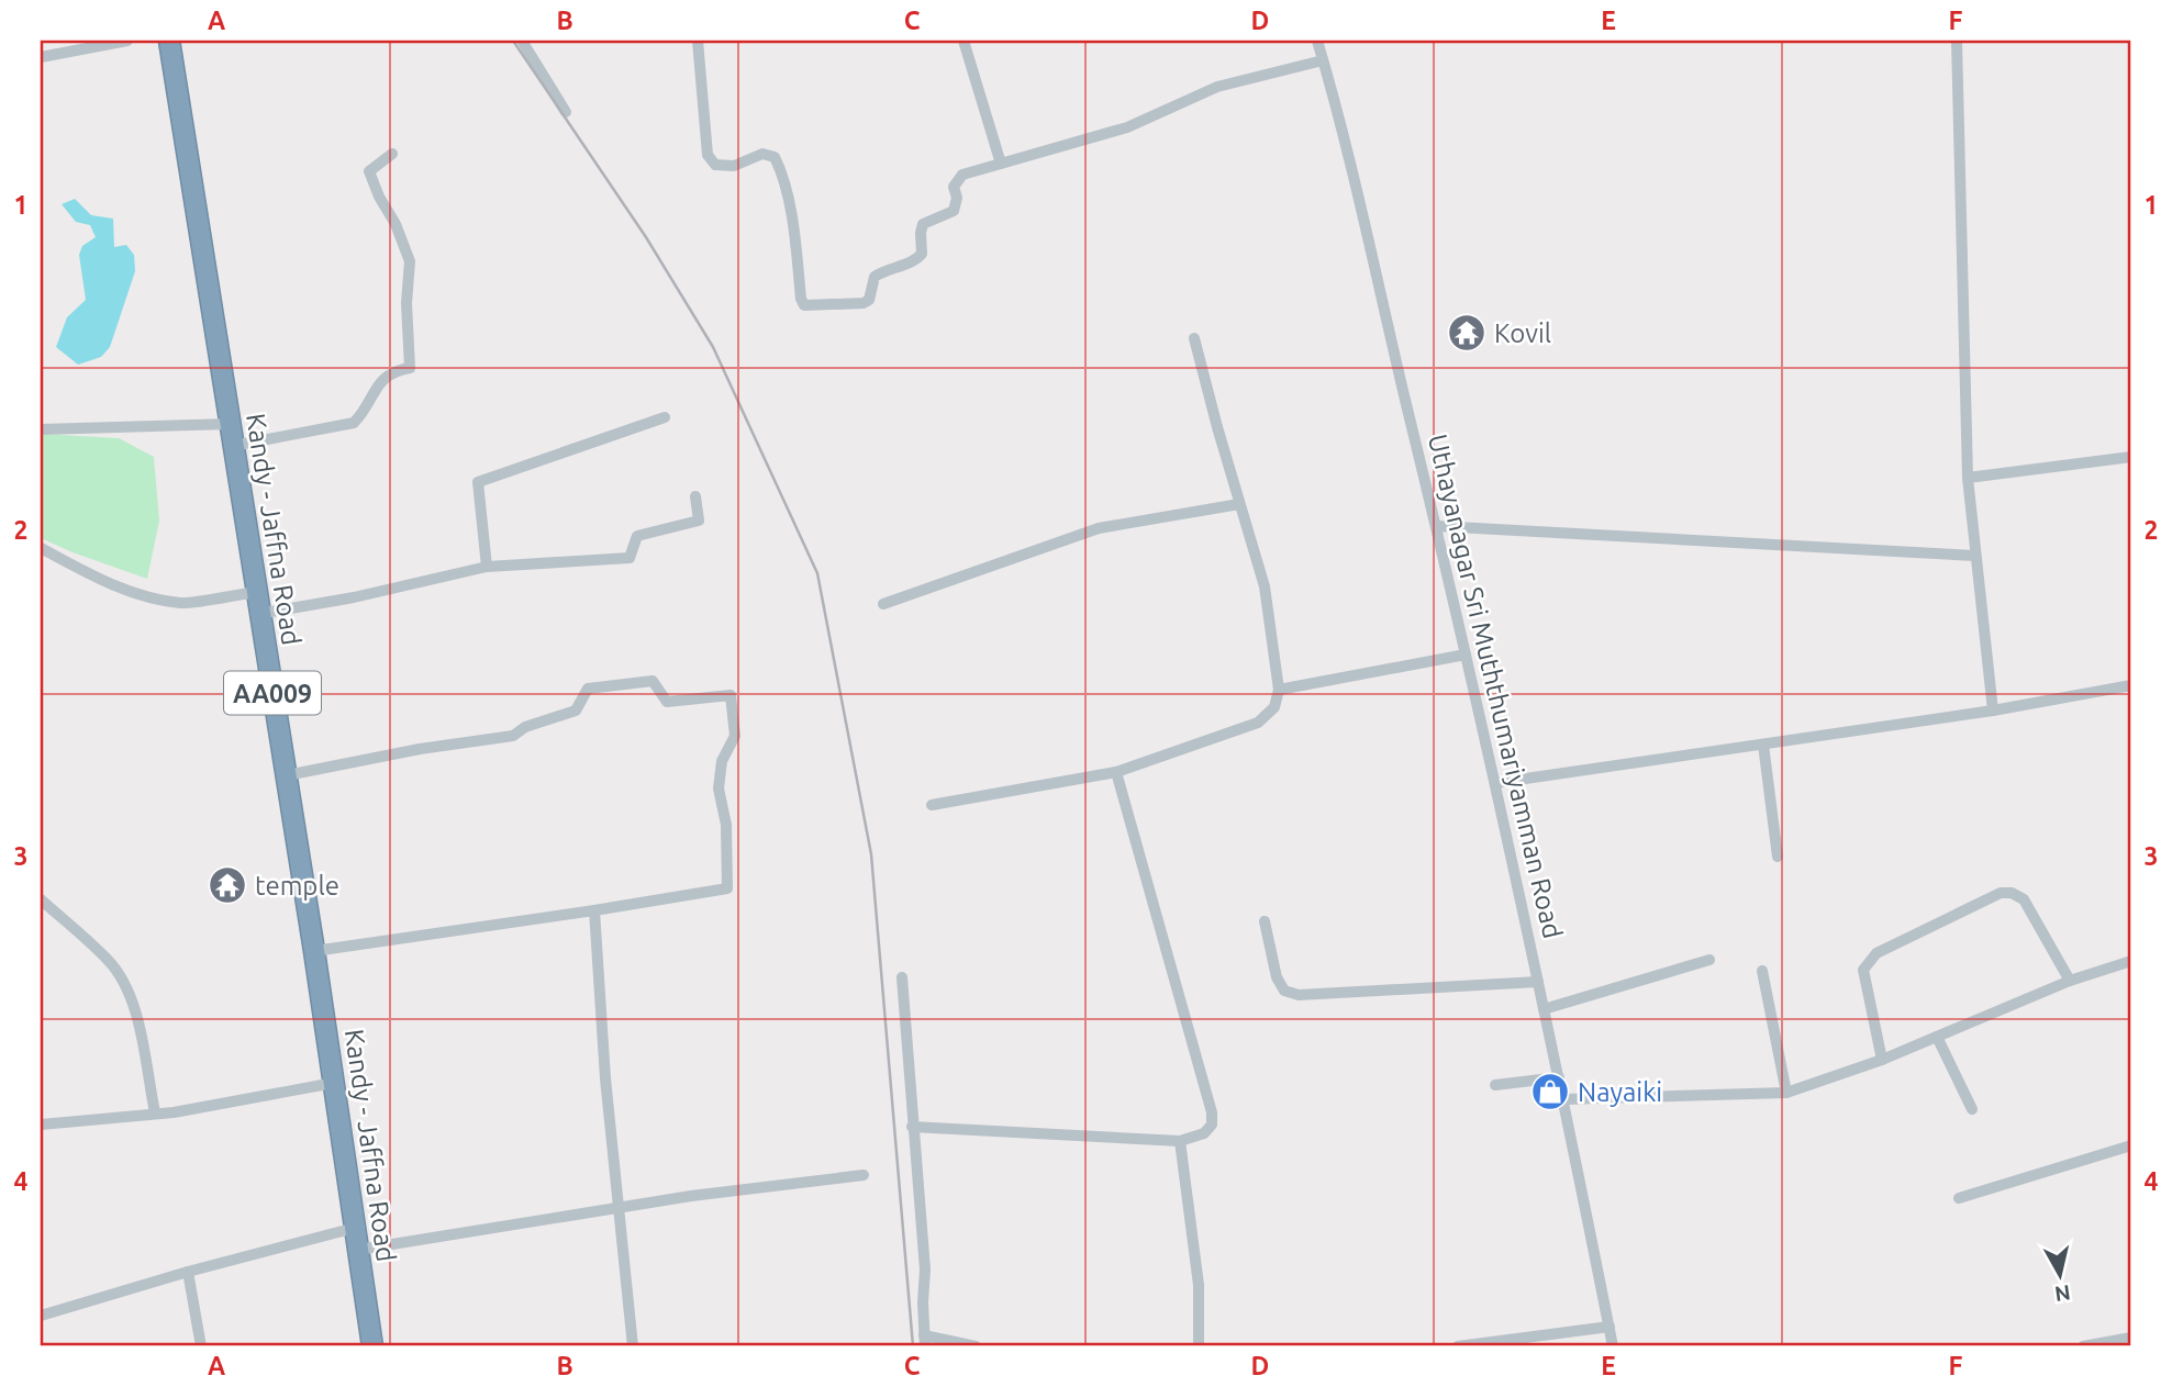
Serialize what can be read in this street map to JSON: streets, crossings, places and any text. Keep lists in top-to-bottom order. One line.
{"streets":{"highway":["Kandy - Jaffna Road","AA009"],"street":["Uthayanagar Sri Muththumariyamman Road"]},"places":{"temple":["Kovil","temple"],"shop":["Nayaiki"]},"north":"bottom","grid":{"columns":["A","B","C","D","E","F"],"rows":["1","2","3","4"]}}
